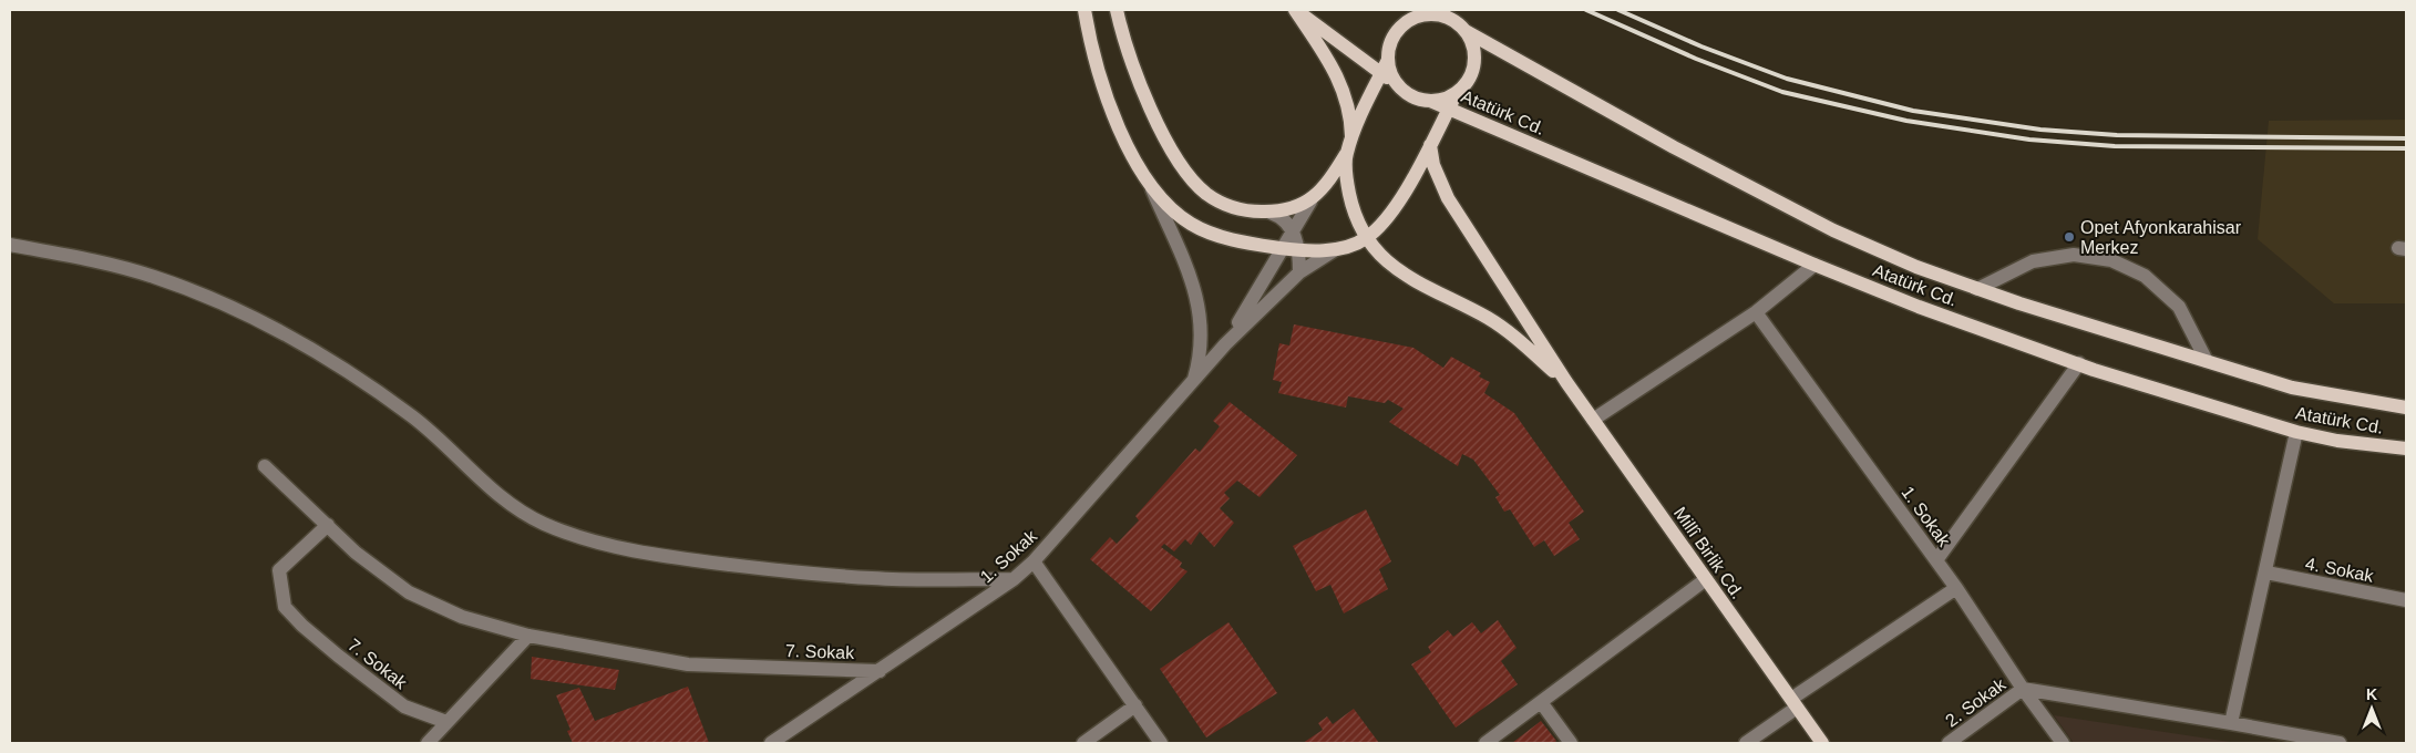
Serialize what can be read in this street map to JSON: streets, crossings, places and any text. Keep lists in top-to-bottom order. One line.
{"streets":{"main road":["Atatürk Cd.","Millî Birlik Cd."],"street":["1. Sokak","4. Sokak","7. Sokak","2. Sokak"]},"crossings":[["1. Sokak","7. Sokak"],["1. Sokak","2. Sokak"]],"places":["Opet Afyonkarahisar Merkez"],"north":"top"}
